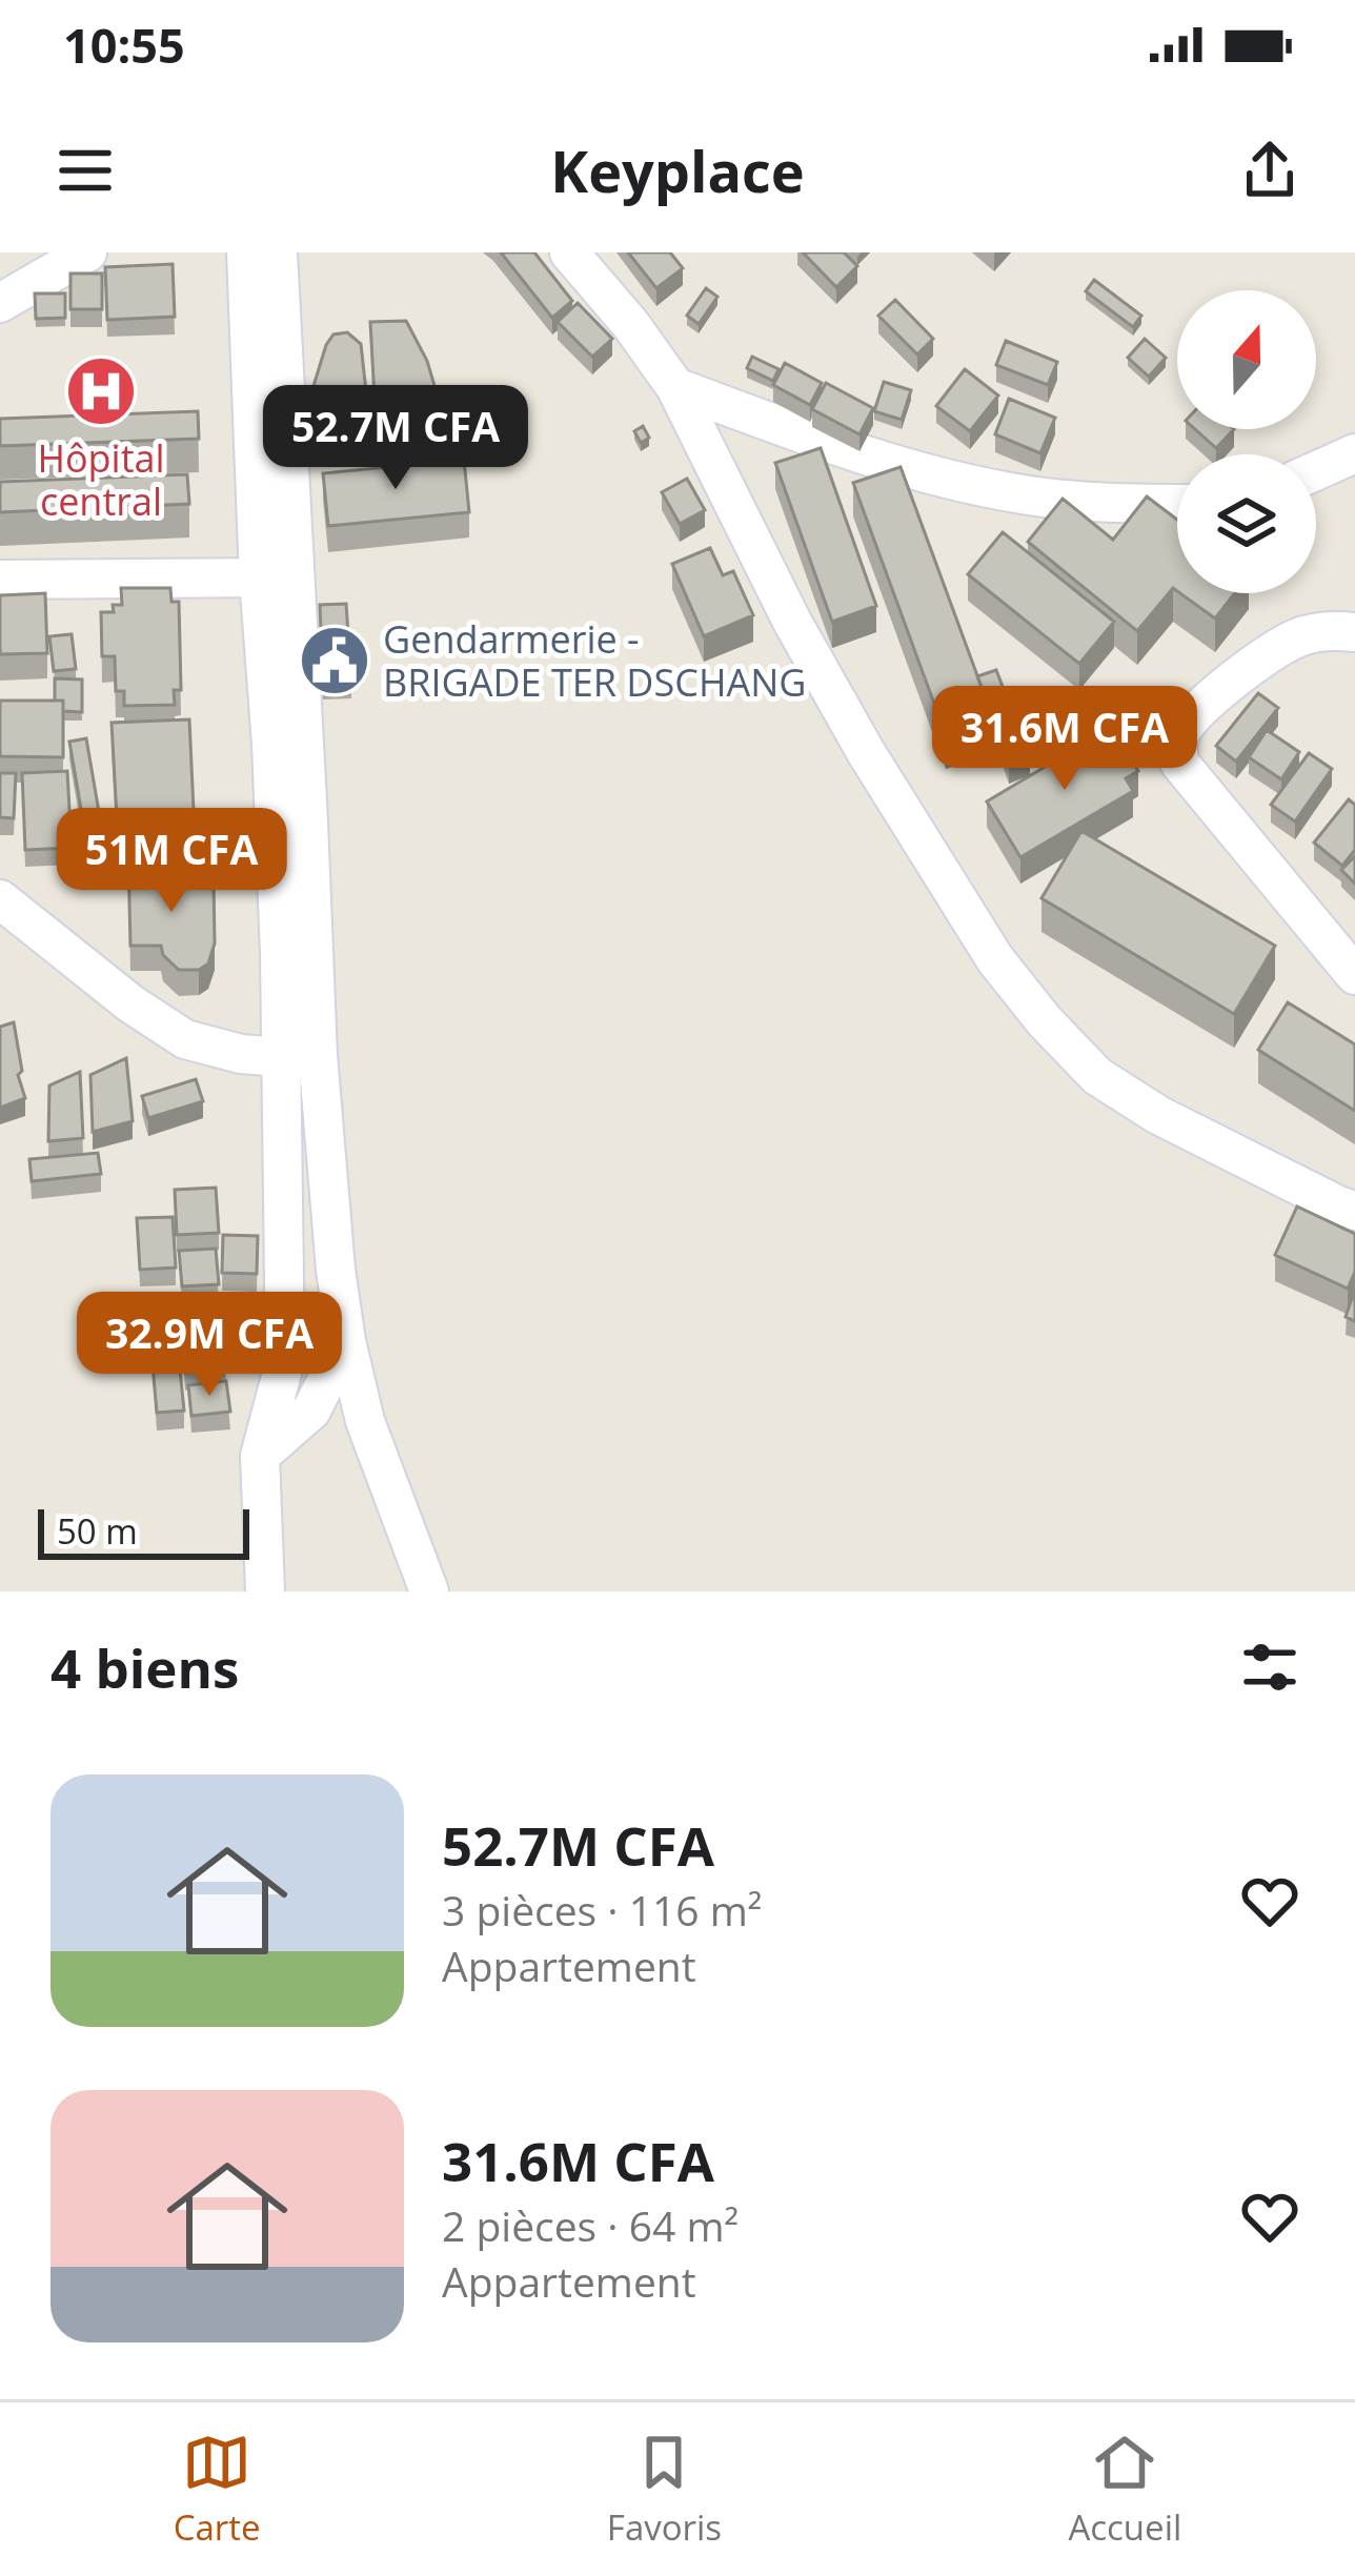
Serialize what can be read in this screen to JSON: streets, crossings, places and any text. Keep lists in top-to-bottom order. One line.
{"places":{"hospital":["Hôpital central"],"public building":["Gendarmerie - BRIGADE TER DSCHANG"]},"scale_bar":"50 m","north":"top","page":{"status":"10:55","header":"Keyplace","price":["52.7M CFA","31.6M CFA","51M CFA","32.9M CFA"],"scale":"50 m","heading":"4 biens","list":[{"name":"52.7M CFA","note":"3 pièces · 116 m² · Appartement"},{"name":"31.6M CFA","note":"2 pièces · 64 m² · Appartement"}],"tabs":["Carte","Favoris","Accueil"]}}
